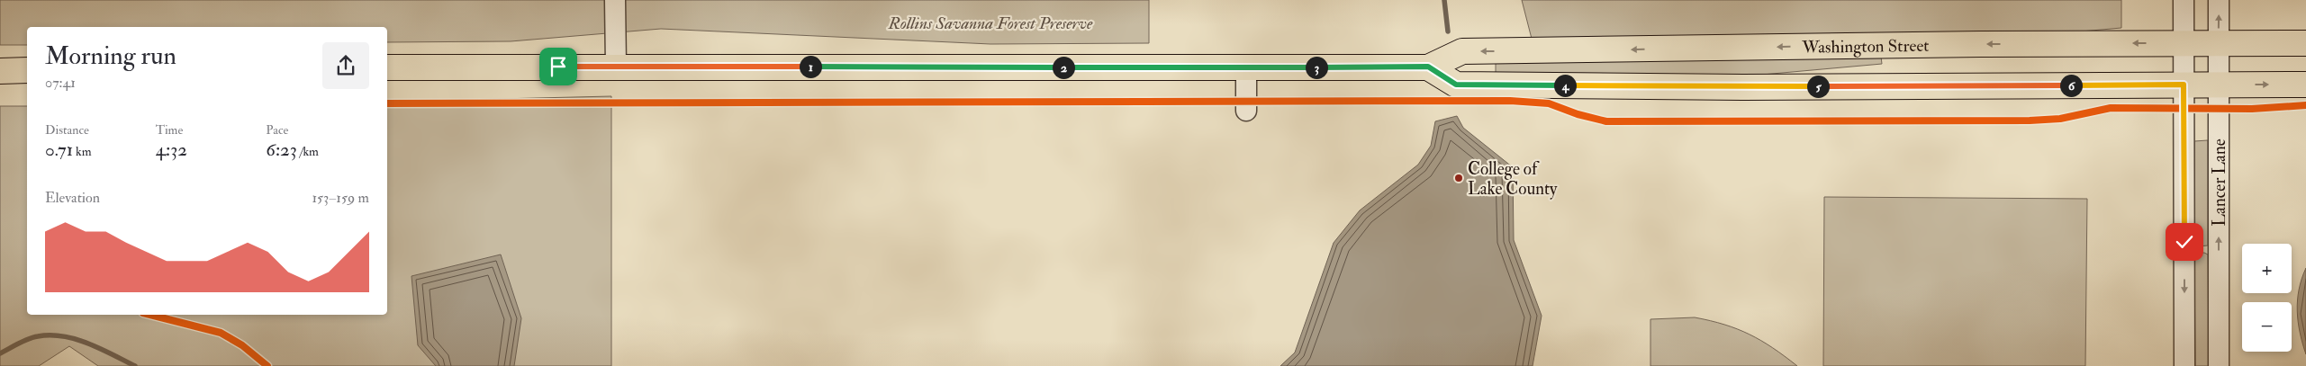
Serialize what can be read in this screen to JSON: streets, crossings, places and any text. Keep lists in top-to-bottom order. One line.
{"streets":{"main road":["Washington Street"],"street":["Lancer Lane"]},"crossings":[["Washington Street","Lancer Lane"]],"parks":["Rollins Savanna Forest Preserve"],"places":["College of Lake County"],"page":{"heading":["Morning run","07:41"],"pins":["1","2","3","4","6","5"],"stats":[["Distance","0.71 km"],["Time","4:32"],["Pace","6:23 /km"]],"chart":["Elevation","153–159 m"],"map_buttons":["+","−"]}}
